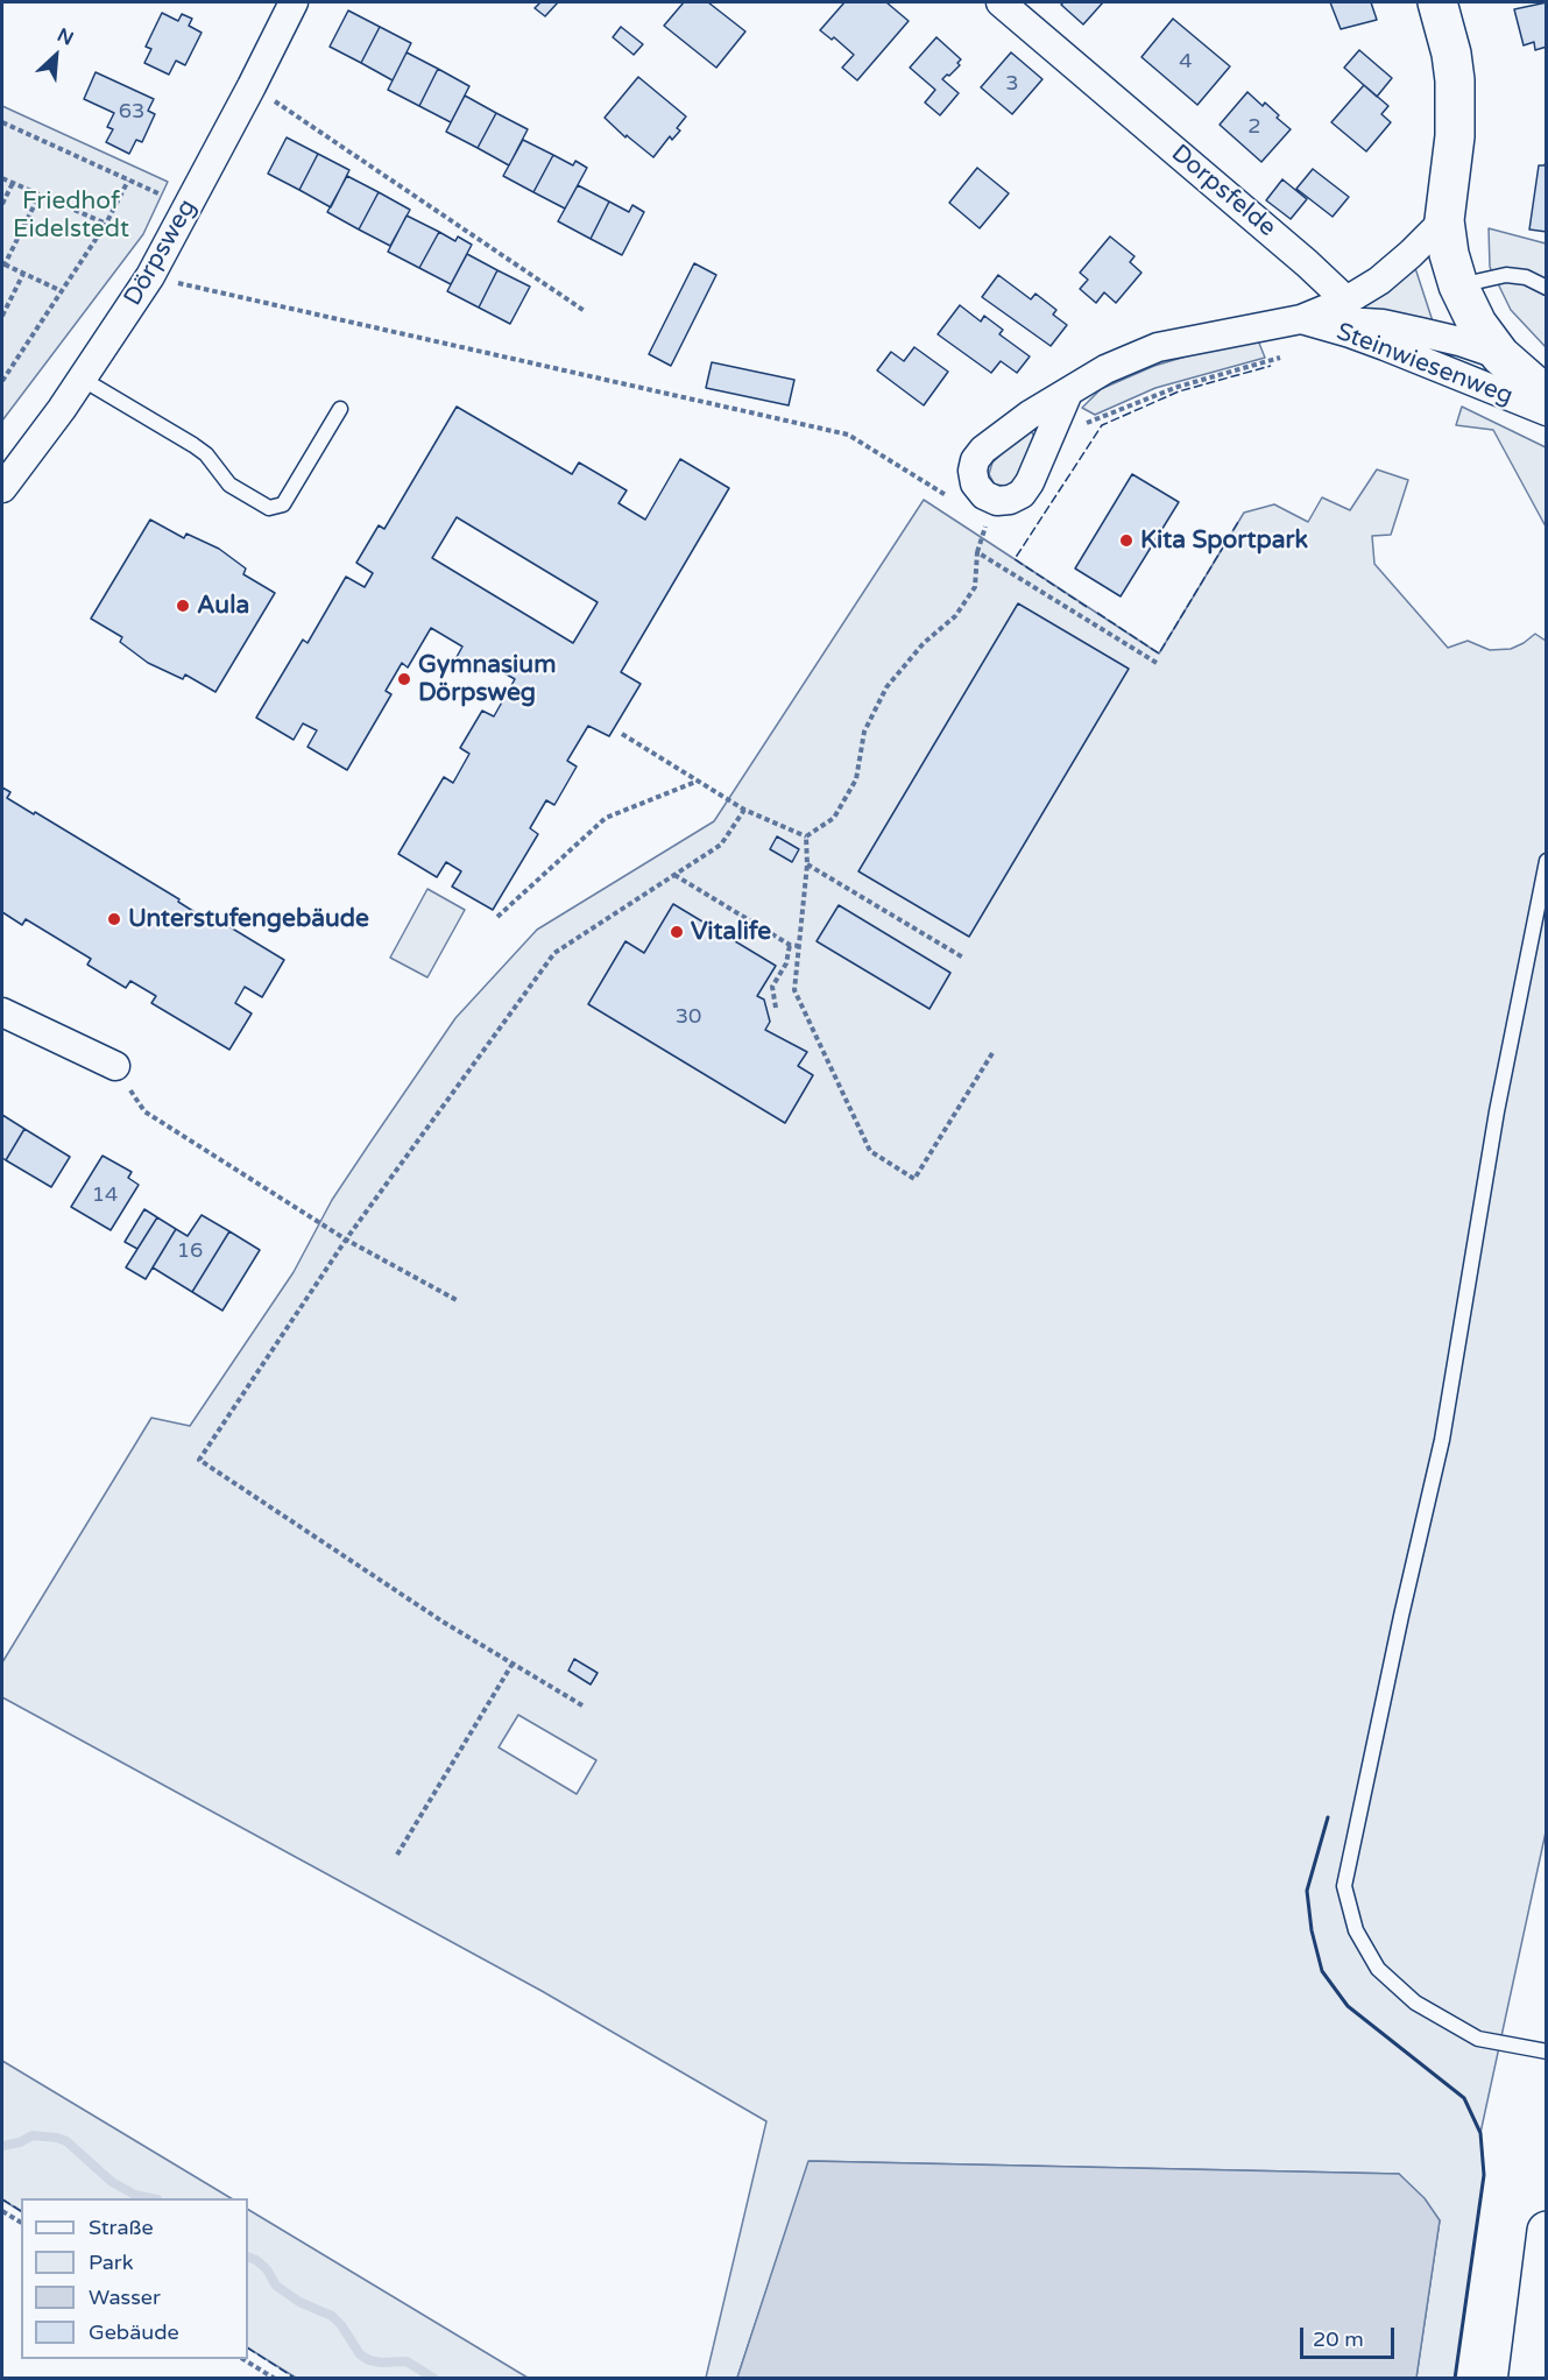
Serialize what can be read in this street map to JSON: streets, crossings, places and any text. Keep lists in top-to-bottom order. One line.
{"streets":{"street":["Dorpsfelde","Dörpsweg","Steinwiesenweg"]},"crossings":[["Dorpsfelde","Steinwiesenweg"]],"parks":["Friedhof Eidelstedt"],"places":["Kita Sportpark","Aula","Gymnasium Dörpsweg","Unterstufengebäude","Vitalife"],"house_numbers":["4","3","63","2","30","14","16"],"legend":["Straße","Park","Wasser","Gebäude"],"scale_bar":"20 m","north":"top right"}
